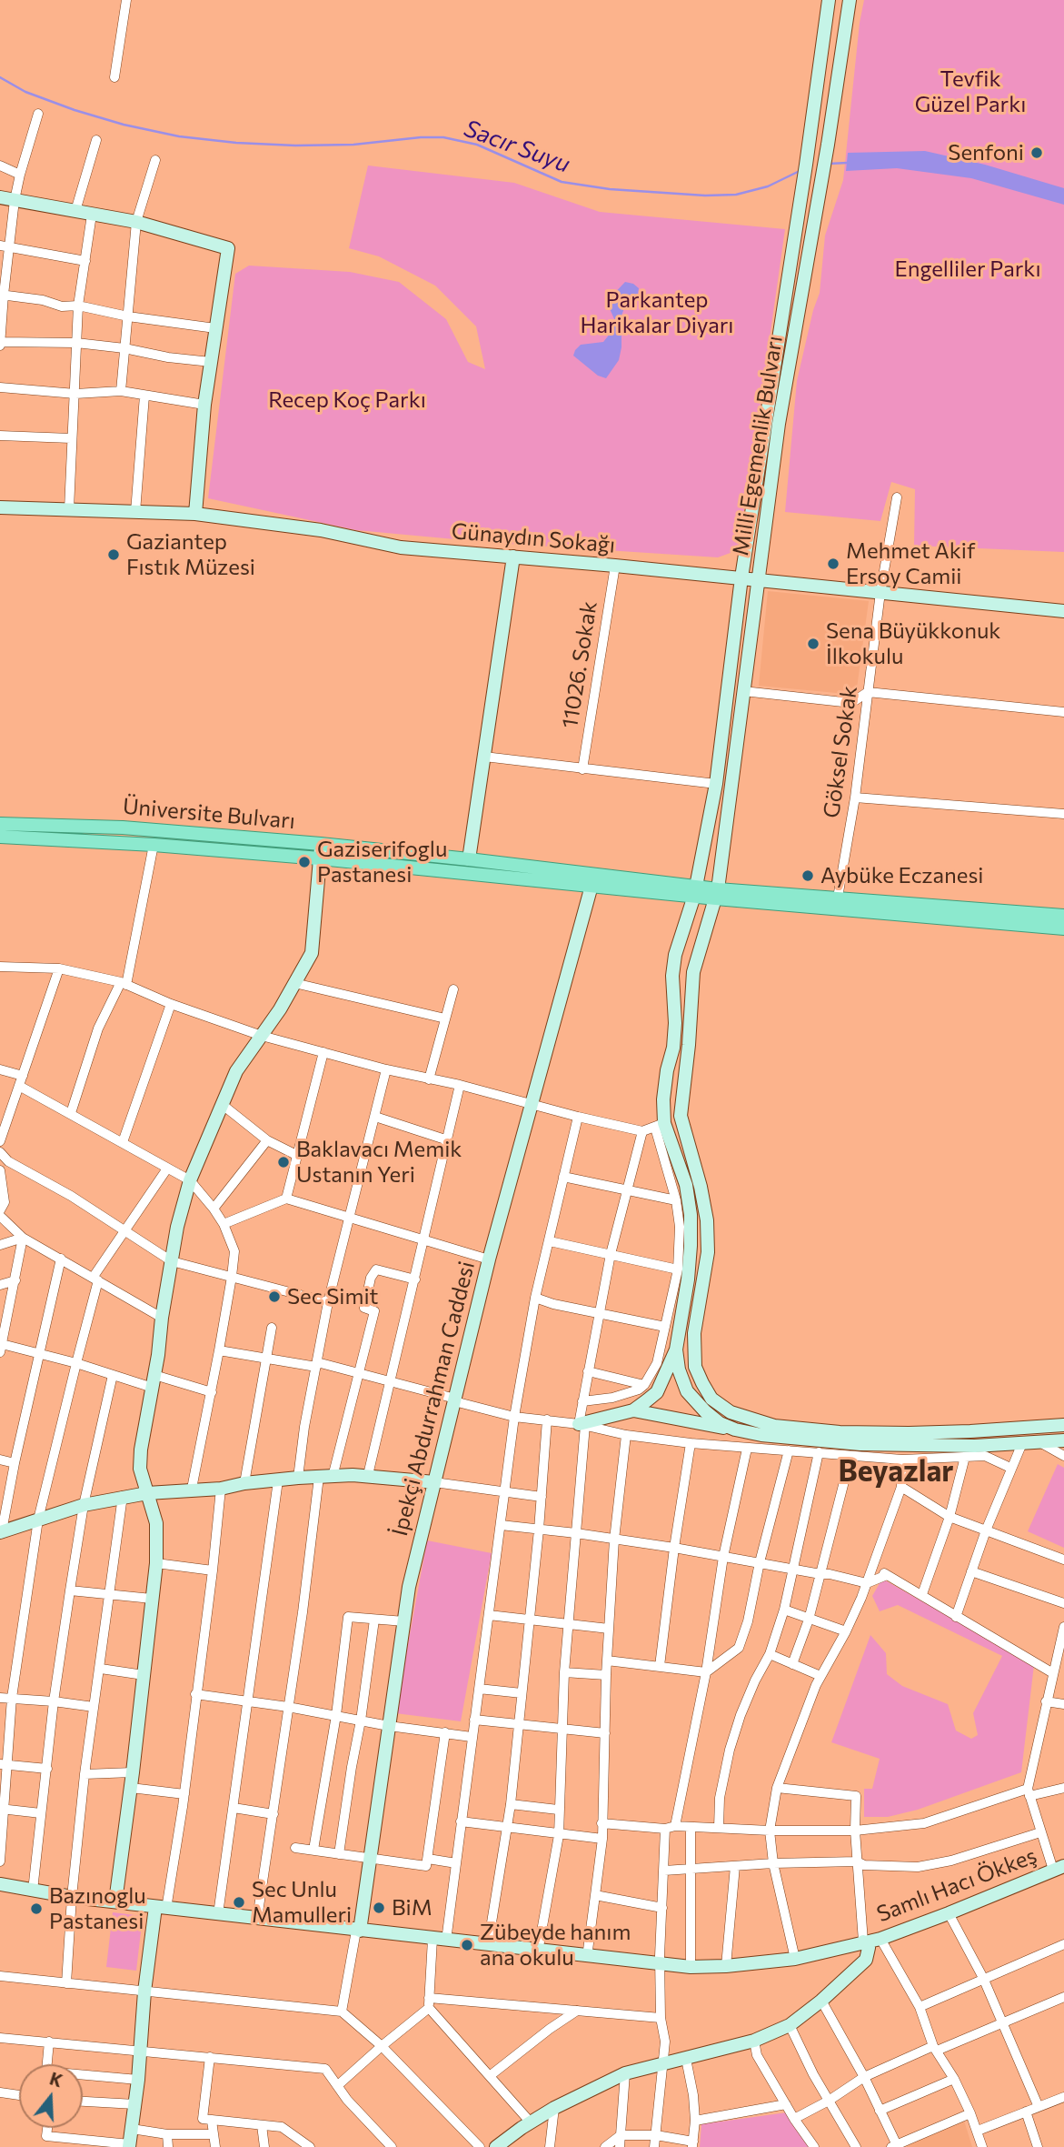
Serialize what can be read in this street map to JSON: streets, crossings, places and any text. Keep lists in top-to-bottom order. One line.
{"streets":{"main road":["Üniversite Bulvarı"],"street":["Milli Egemenlik Bulvarı","Günaydın Sokağı","11026. Sokak","Göksel Sokak","İpekçi Abdurrahman Caddesi","Samlı Hacı Ökkeş"]},"crossings":[["Milli Egemenlik Bulvarı","Günaydın Sokağı"],["Milli Egemenlik Bulvarı","Üniversite Bulvarı"],["Günaydın Sokağı","11026. Sokak"],["Günaydın Sokağı","Göksel Sokak"],["Üniversite Bulvarı","İpekçi Abdurrahman Caddesi"],["İpekçi Abdurrahman Caddesi","Samlı Hacı Ökkeş"]],"districts":["Beyazlar"],"water":["Sacır Suyu"],"parks":["Tevfik Güzel Parkı","Engelliler Parkı","Parkantep Harikalar Diyarı","Recep Koç Parkı"],"places":["Senfoni","Gaziantep Fıstık Müzesi","Mehmet Akif Ersoy Camii","Sena Büyükkonuk İlkokulu","Gaziserifoglu Pastanesi","Aybüke Eczanesi","Baklavacı Memik Ustanın Yeri","Sec Simit","Sec Unlu Mamulleri","BiM","Bazınoglu Pastanesi","Zübeyde hanım ana okulu"],"north":"top"}
